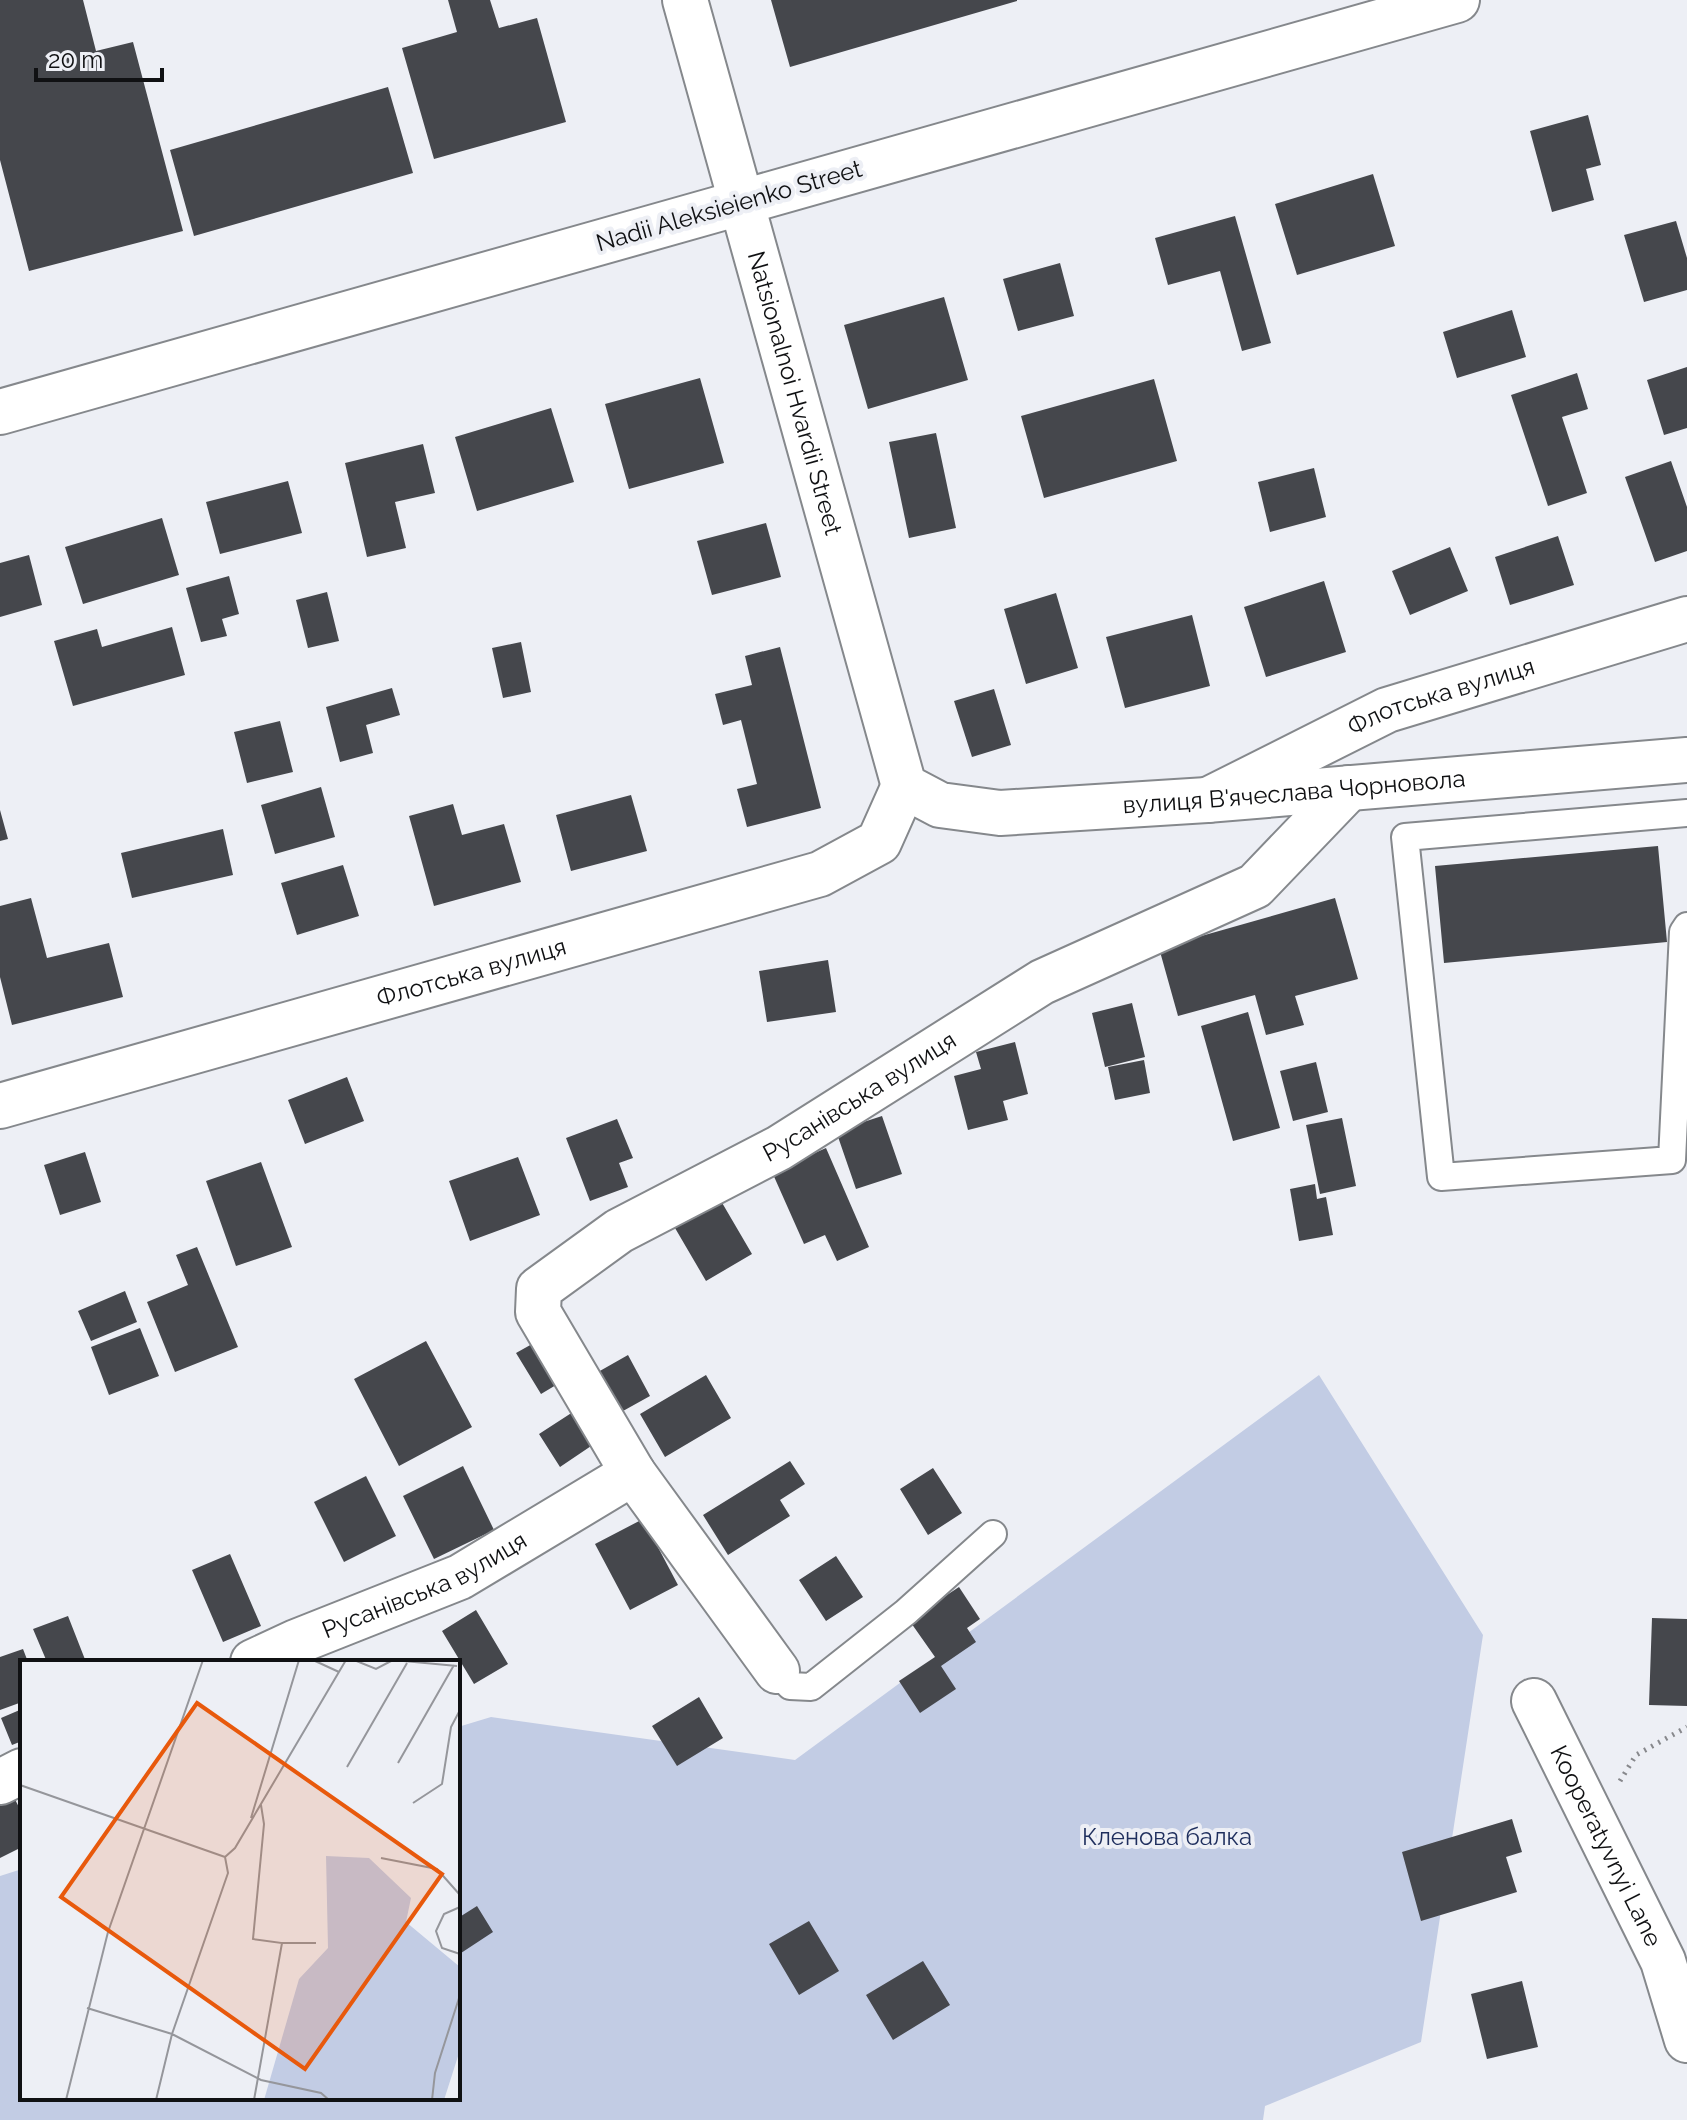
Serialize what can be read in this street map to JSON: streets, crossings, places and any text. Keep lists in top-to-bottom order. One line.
{"streets":{"street":["Nadii Aleksieienko Street","Natsionalnoi Hvardii Street","Флотська вулиця","вулиця В'ячеслава Чорновола","Русанівська вулиця","Kooperatyvnyi Lane"]},"crossings":[["Nadii Aleksieienko Street","Natsionalnoi Hvardii Street"],["Natsionalnoi Hvardii Street","Флотська вулиця"],["Natsionalnoi Hvardii Street","вулиця В'ячеслава Чорновола"],["Флотська вулиця","вулиця В'ячеслава Чорновола"],["вулиця В'ячеслава Чорновола","Русанівська вулиця"]],"parks":["Кленова балка"],"scale_bar":"20 m"}
